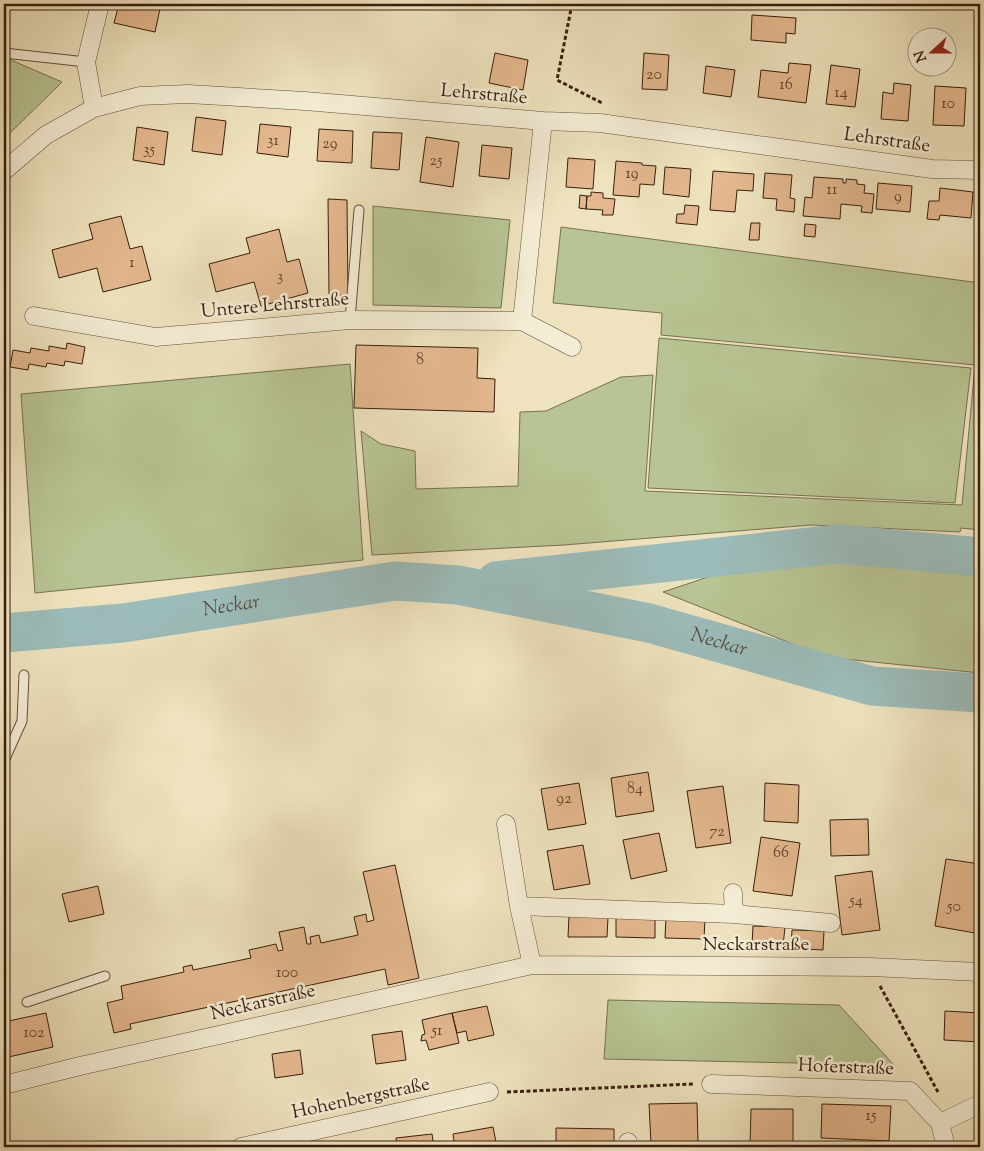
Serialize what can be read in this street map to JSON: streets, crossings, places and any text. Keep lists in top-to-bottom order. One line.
{"streets":{"street":["Lehrstraße","Untere Lehrstraße","Neckarstraße","Hoferstraße","Hohenbergstraße"]},"water":["Neckar"],"house_numbers":["20","16","14","10","31","29","35","25","19","11","9","1","3","8","84","92","72","66","54","50","100","51","102","15"],"north":"left"}
